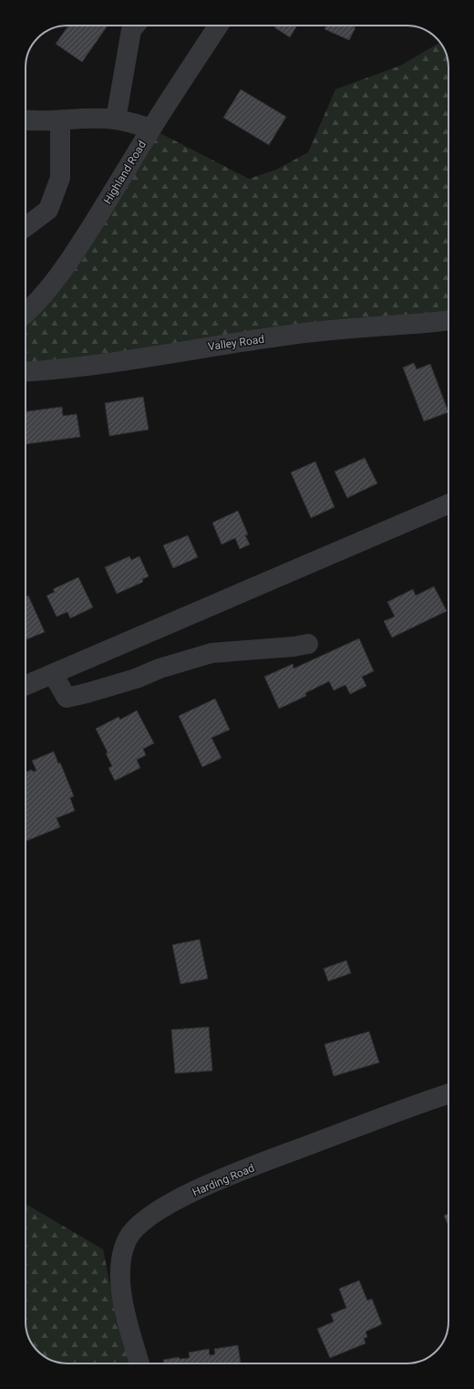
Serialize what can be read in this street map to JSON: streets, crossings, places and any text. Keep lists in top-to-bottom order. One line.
{"streets":{"street":["Highland Road","Valley Road","Harding Road"]}}
